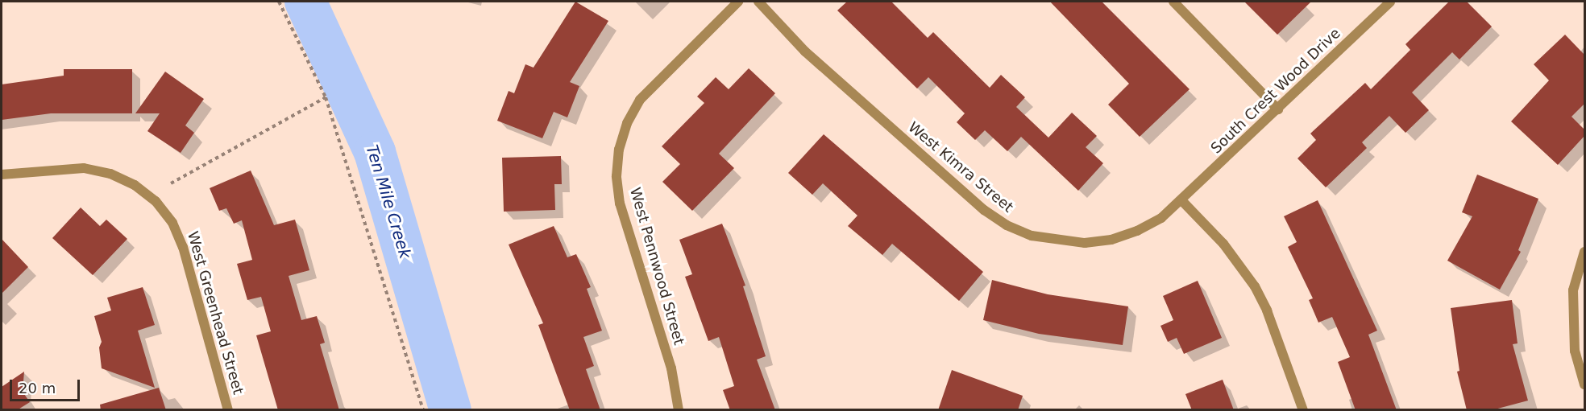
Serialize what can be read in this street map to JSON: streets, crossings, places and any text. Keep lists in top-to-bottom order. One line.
{"streets":{"street":["South Crest Wood Drive","West Kimra Street","West Pennwood Street","West Greenhead Street"]},"crossings":[["South Crest Wood Drive","West Kimra Street"]],"water":["Ten Mile Creek"],"scale_bar":"20 m"}
